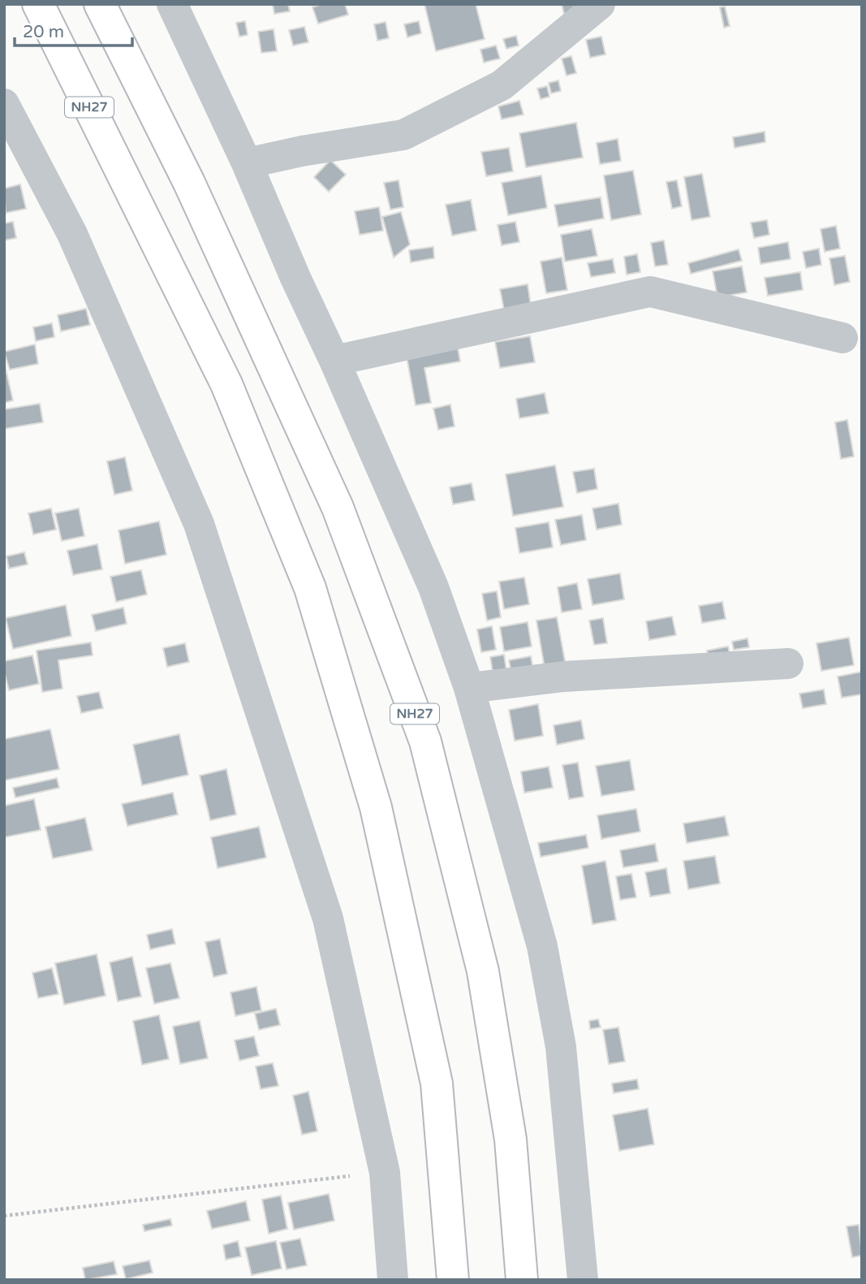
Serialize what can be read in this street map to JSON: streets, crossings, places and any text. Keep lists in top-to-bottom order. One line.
{"streets":{"highway":["NH27"]},"scale_bar":"20 m"}
